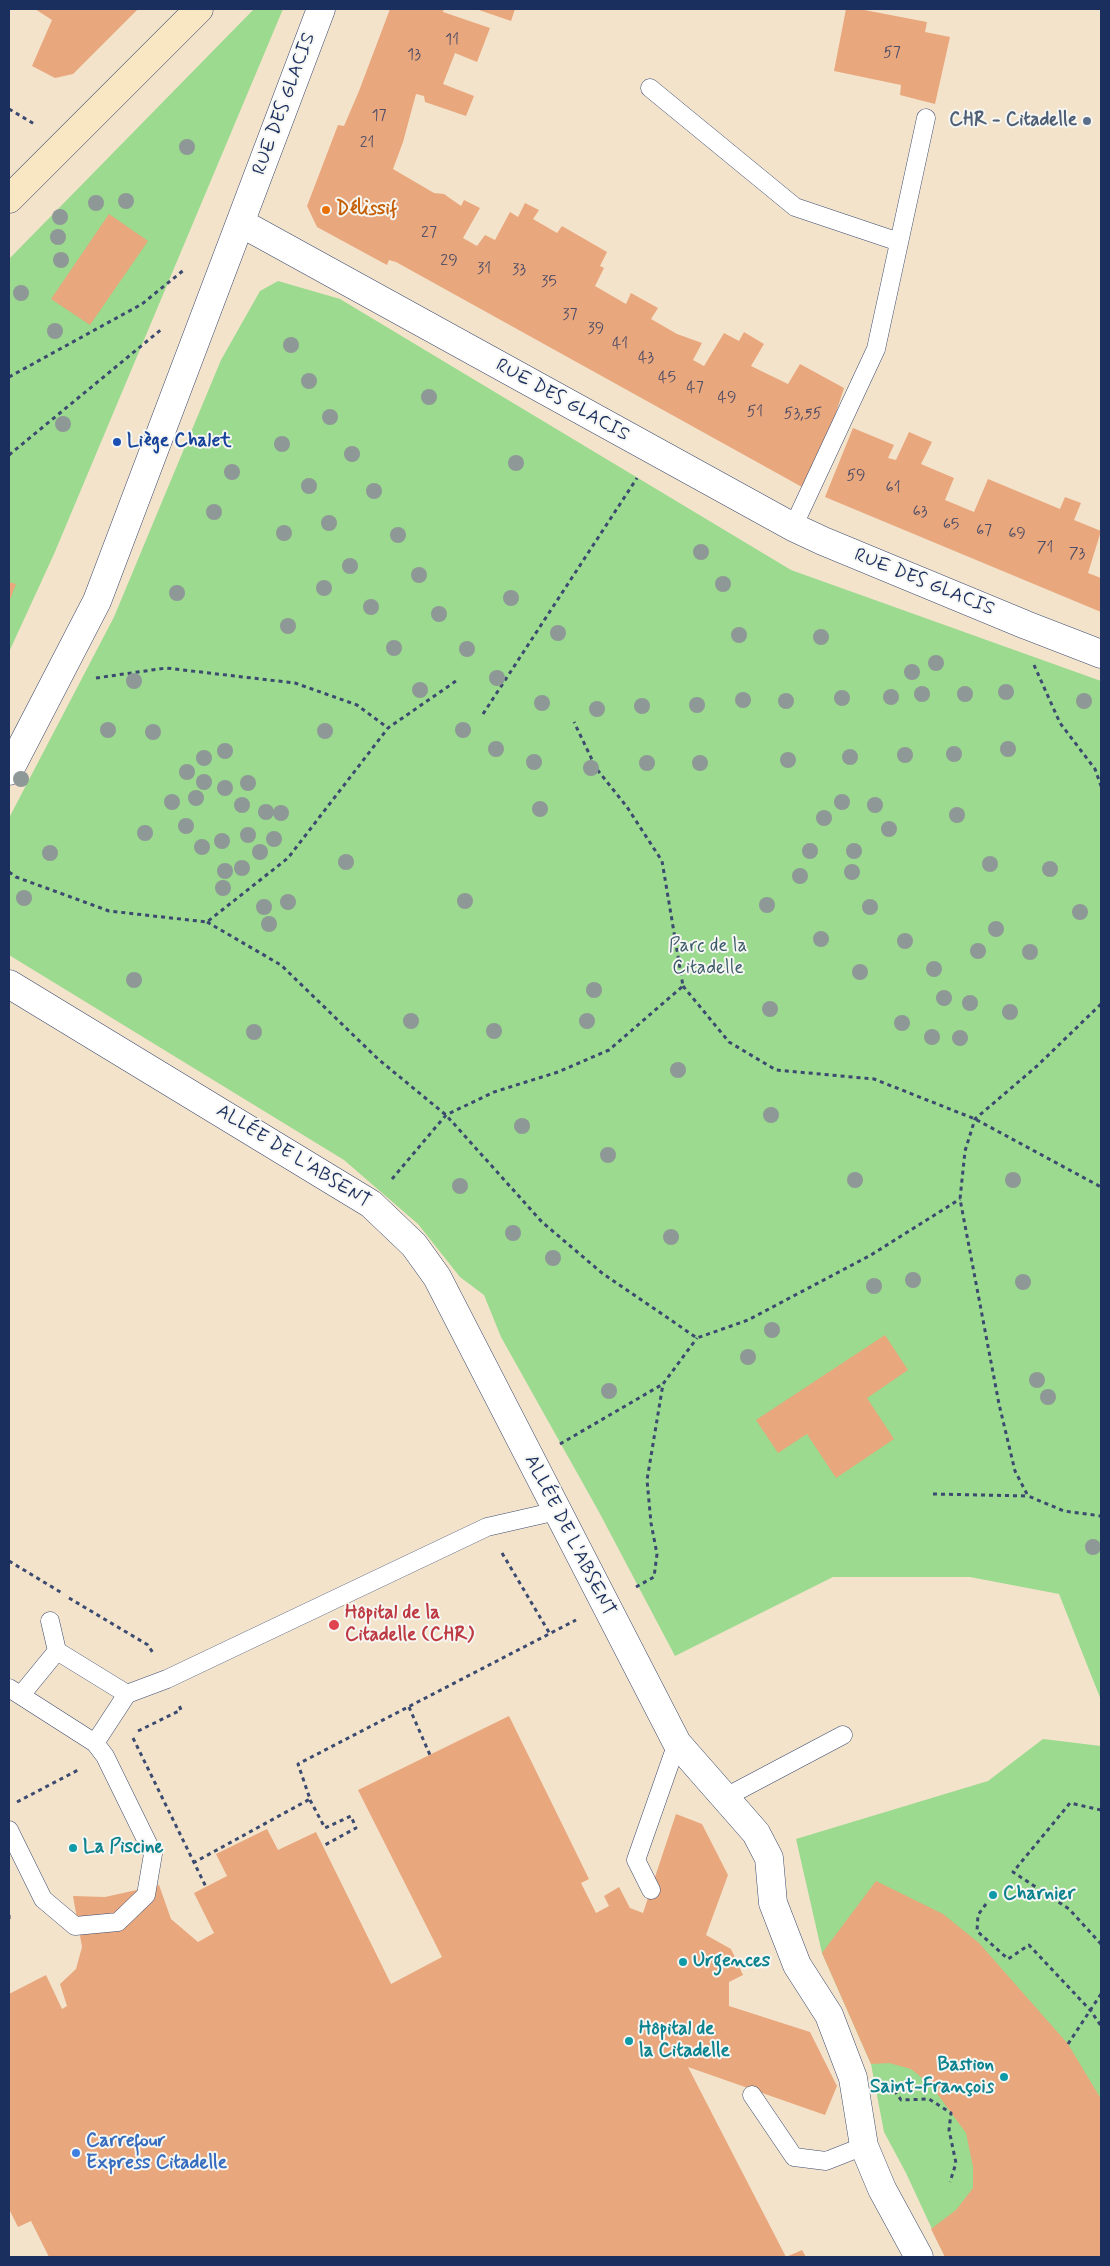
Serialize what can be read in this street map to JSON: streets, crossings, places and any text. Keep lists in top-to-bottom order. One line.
{"streets":{"street":["RUE DES GLACIS","ALLÉE DE L'ABSENT"]},"parks":["Parc de la Citadelle"],"places":["CHR - Citadelle","Délissif","Liège Chalet","Hôpital de la Citadelle (CHR)","La Piscine","Charnier","Urgences","Hôpital de la Citadelle","Bastion Saint-François","Carrefour Express Citadelle"],"house_numbers":["11","57","13","17","21","27","29","31","33","35","37","39","41","43","45","47","49","51","53,55","59","61","63","65","67","69","71","73"]}
